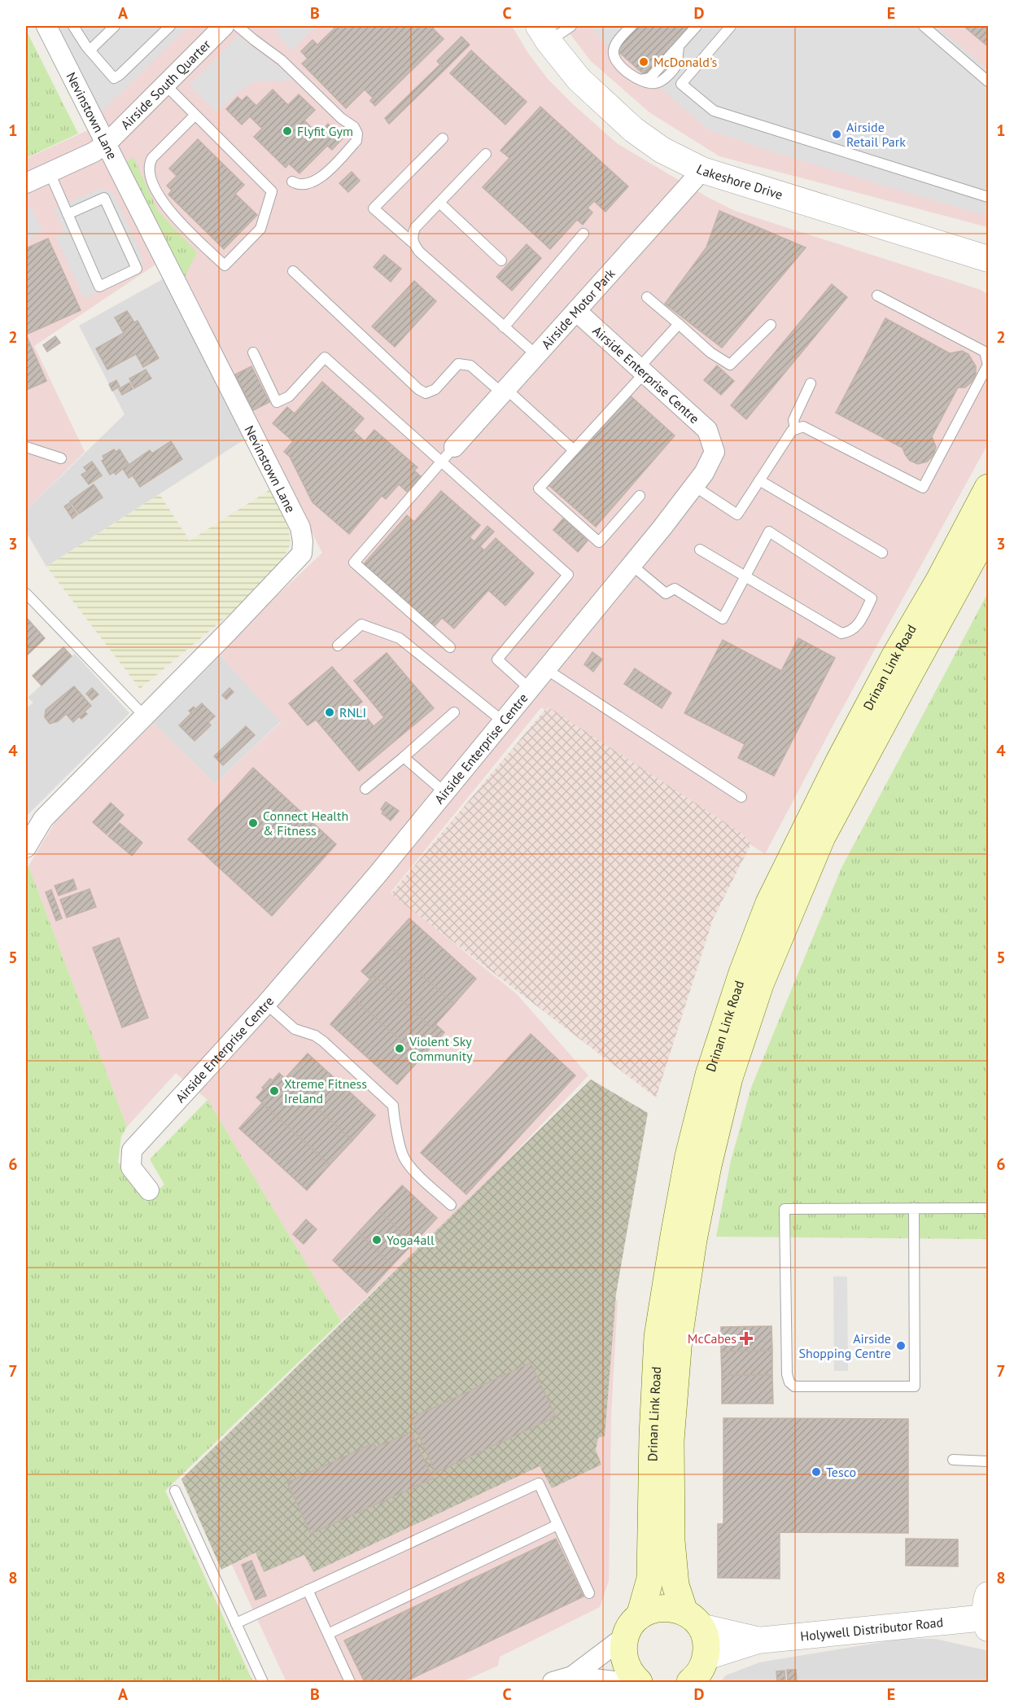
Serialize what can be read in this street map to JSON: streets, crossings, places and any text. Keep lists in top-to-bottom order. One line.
{"streets":{"main road":["Drinan Link Road"],"street":["Airside South Quarter","Nevinstown Lane","Lakeshore Drive","Airside Motor Park","Airside Enterprise Centre","Holywell Distributor Road"]},"crossings":[["Airside South Quarter","Nevinstown Lane"],["Lakeshore Drive","Airside Motor Park"],["Airside Motor Park","Airside Enterprise Centre"],["Drinan Link Road","Holywell Distributor Road"]],"places":{"other":["McDonald's","Flyfit Gym","Airside Retail Park","RNLI","Connect Health & Fitness","Violent Sky Community","Xtreme Fitness Ireland","Yoga4all","Airside Shopping Centre","Tesco"],"health":["McCabes"]},"grid":{"columns":["A","B","C","D","E"],"rows":["1","2","3","4","5","6","7","8"]}}
